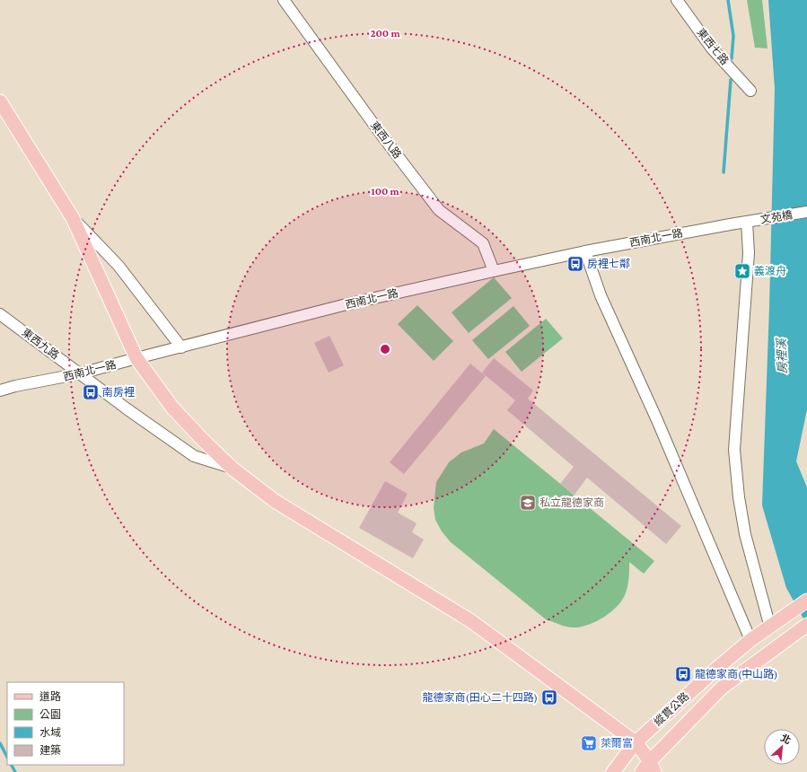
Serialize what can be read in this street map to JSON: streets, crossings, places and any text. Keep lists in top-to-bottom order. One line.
{"streets":{"main road":["縱貫公路"],"street":["東西七路","東西八路","文苑橋","西南北一路","東西九路"]},"crossings":[["東西八路","西南北一路"],["文苑橋","西南北一路"],["西南北一路","東西九路"]],"water":["房裡溪"],"places":{"bus stop":["房裡七鄰","南房裡","龍德家商(中山路)","龍德家商(田心二十四路)"],"place":["義渡舟"],"school or university":["私立龍德家商"],"supermarket":["萊爾富"]},"legend":["道路","公園","水域","建築"],"north":"top right","rings":["200 m","100 m"]}
